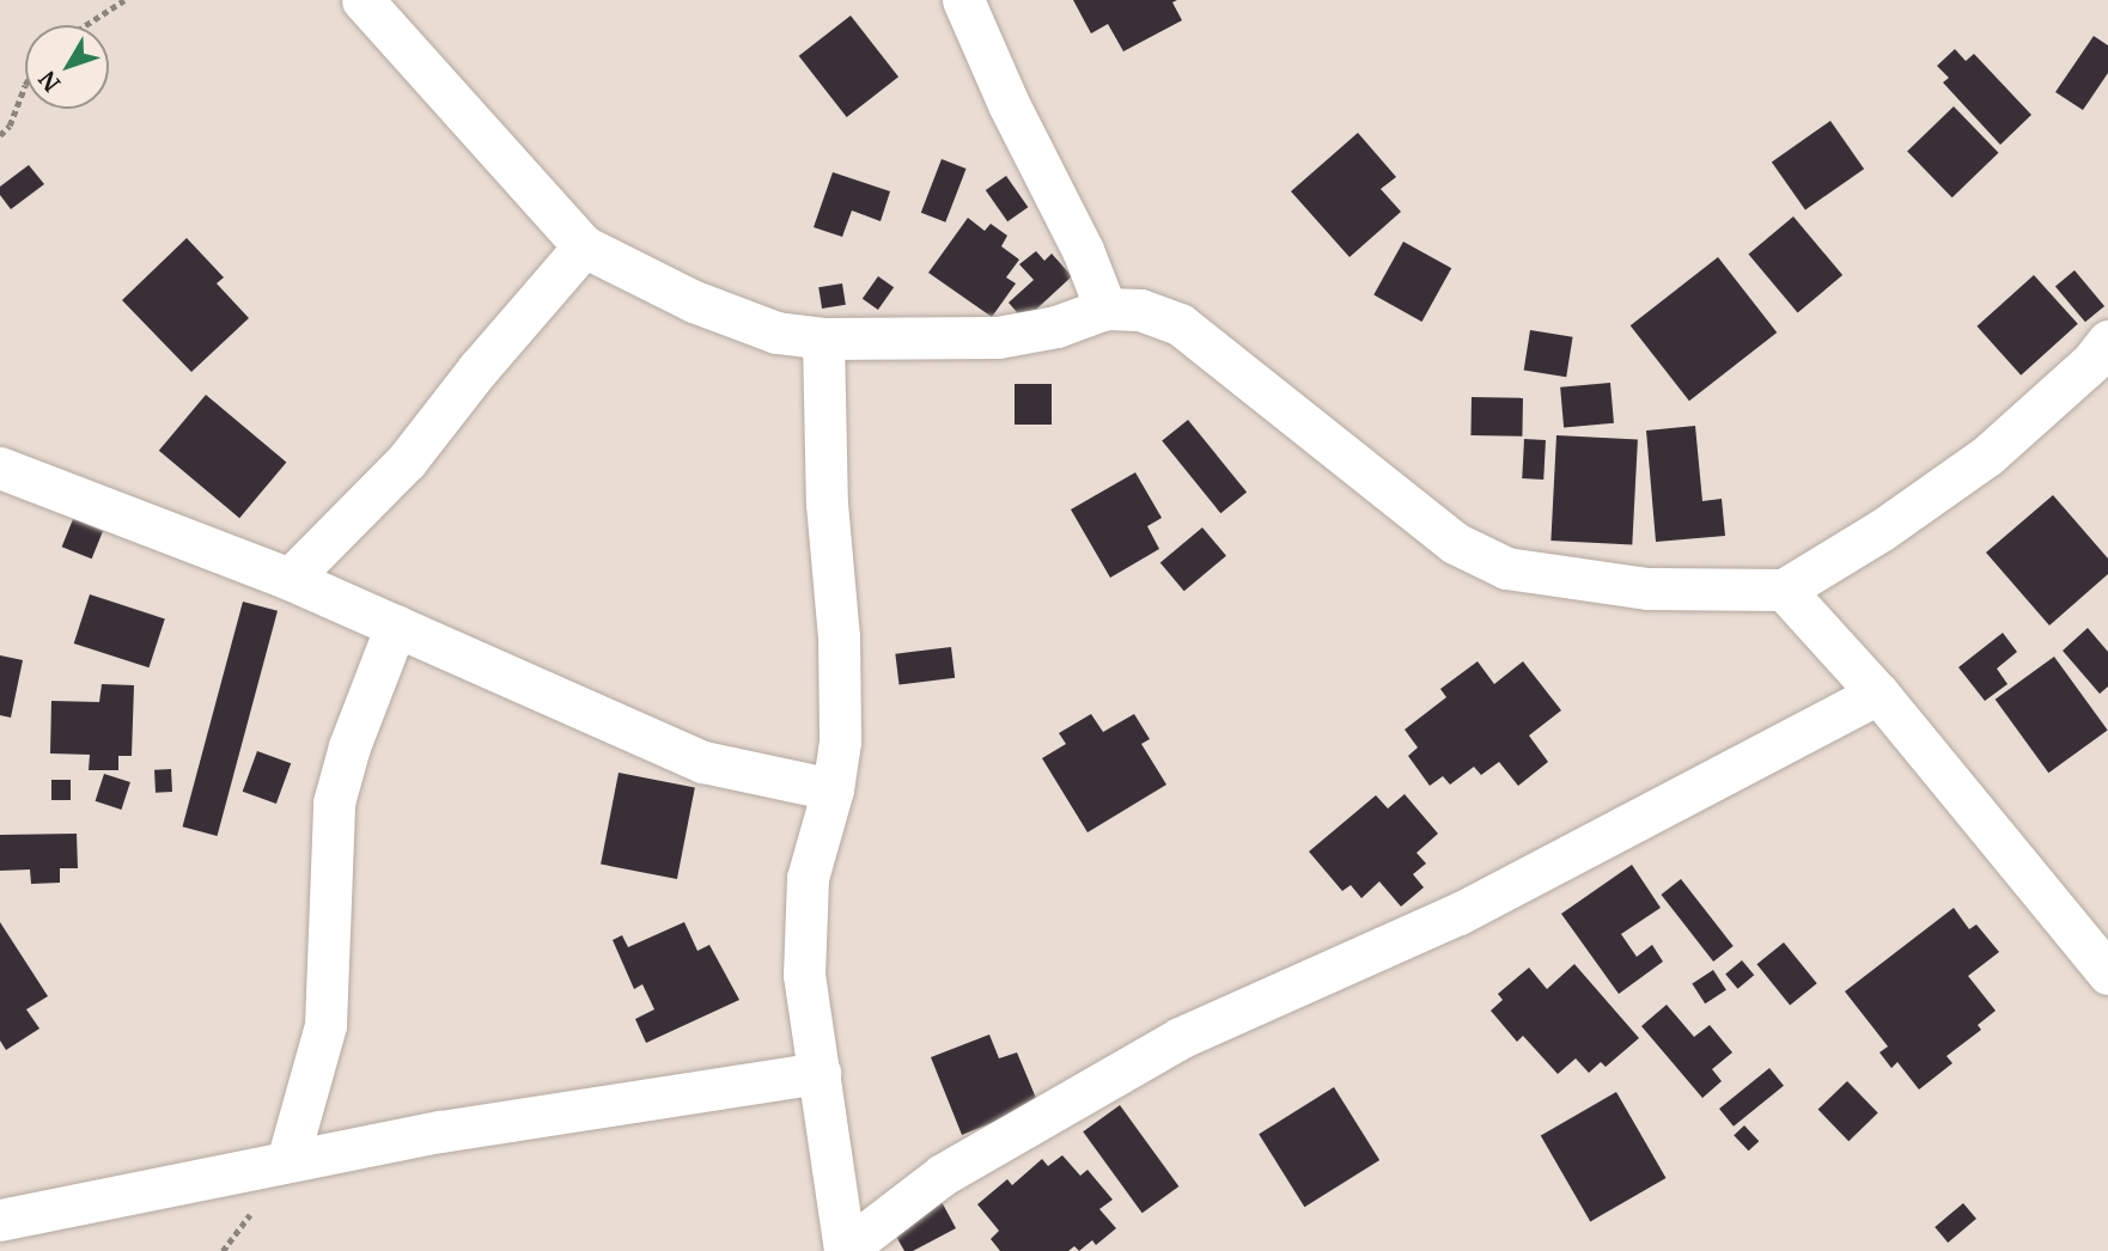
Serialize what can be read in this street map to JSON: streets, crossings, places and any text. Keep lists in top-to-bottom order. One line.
{"north":"bottom left"}
